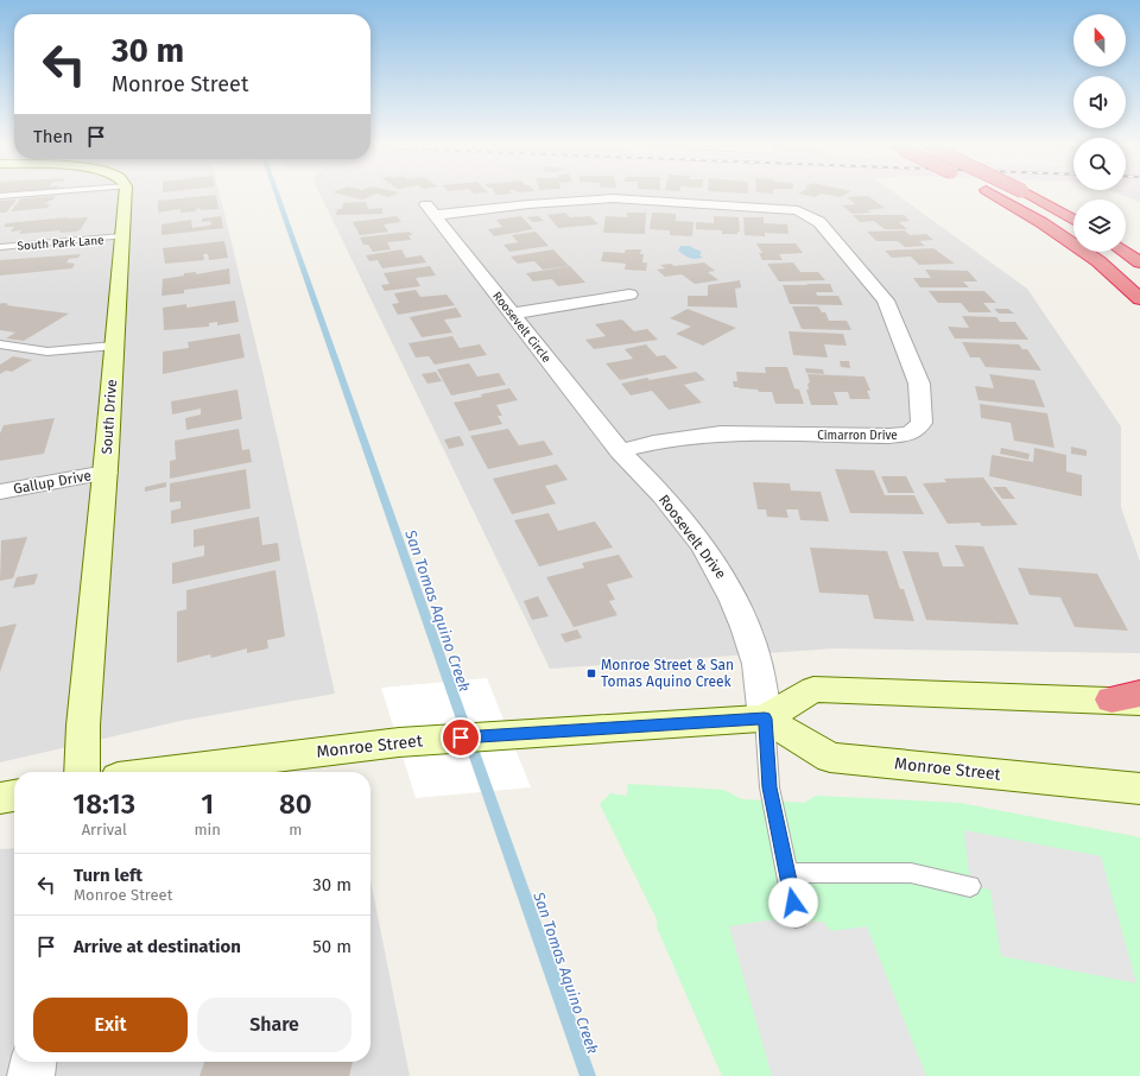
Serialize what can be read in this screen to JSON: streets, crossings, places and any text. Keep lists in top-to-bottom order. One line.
{"streets":{"street":["Roosevelt Circle","South Drive","Cimarron Drive","Gallup Drive","Roosevelt Drive","Monroe Street"],"lane":["South Park Lane"]},"crossings":[["South Park Lane","South Drive"],["Roosevelt Circle","Cimarron Drive"],["Roosevelt Circle","Roosevelt Drive"],["South Drive","Gallup Drive"],["Cimarron Drive","Roosevelt Drive"],["Roosevelt Drive","Monroe Street"]],"water":["San Tomas Aquino Creek"],"places":{"transit":["Monroe Street & San Tomas Aquino Creek"]},"north":"top","page":{"turn":["30 m","Monroe Street"],"then":"Then","eta":["18:13","Arrival","1","min","80","m"],"list":[{"name":"Turn left","note":"Monroe Street","value":"30 m"},{"name":"Arrive at destination","value":"50 m"}],"buttons":["Exit","Share"]}}
